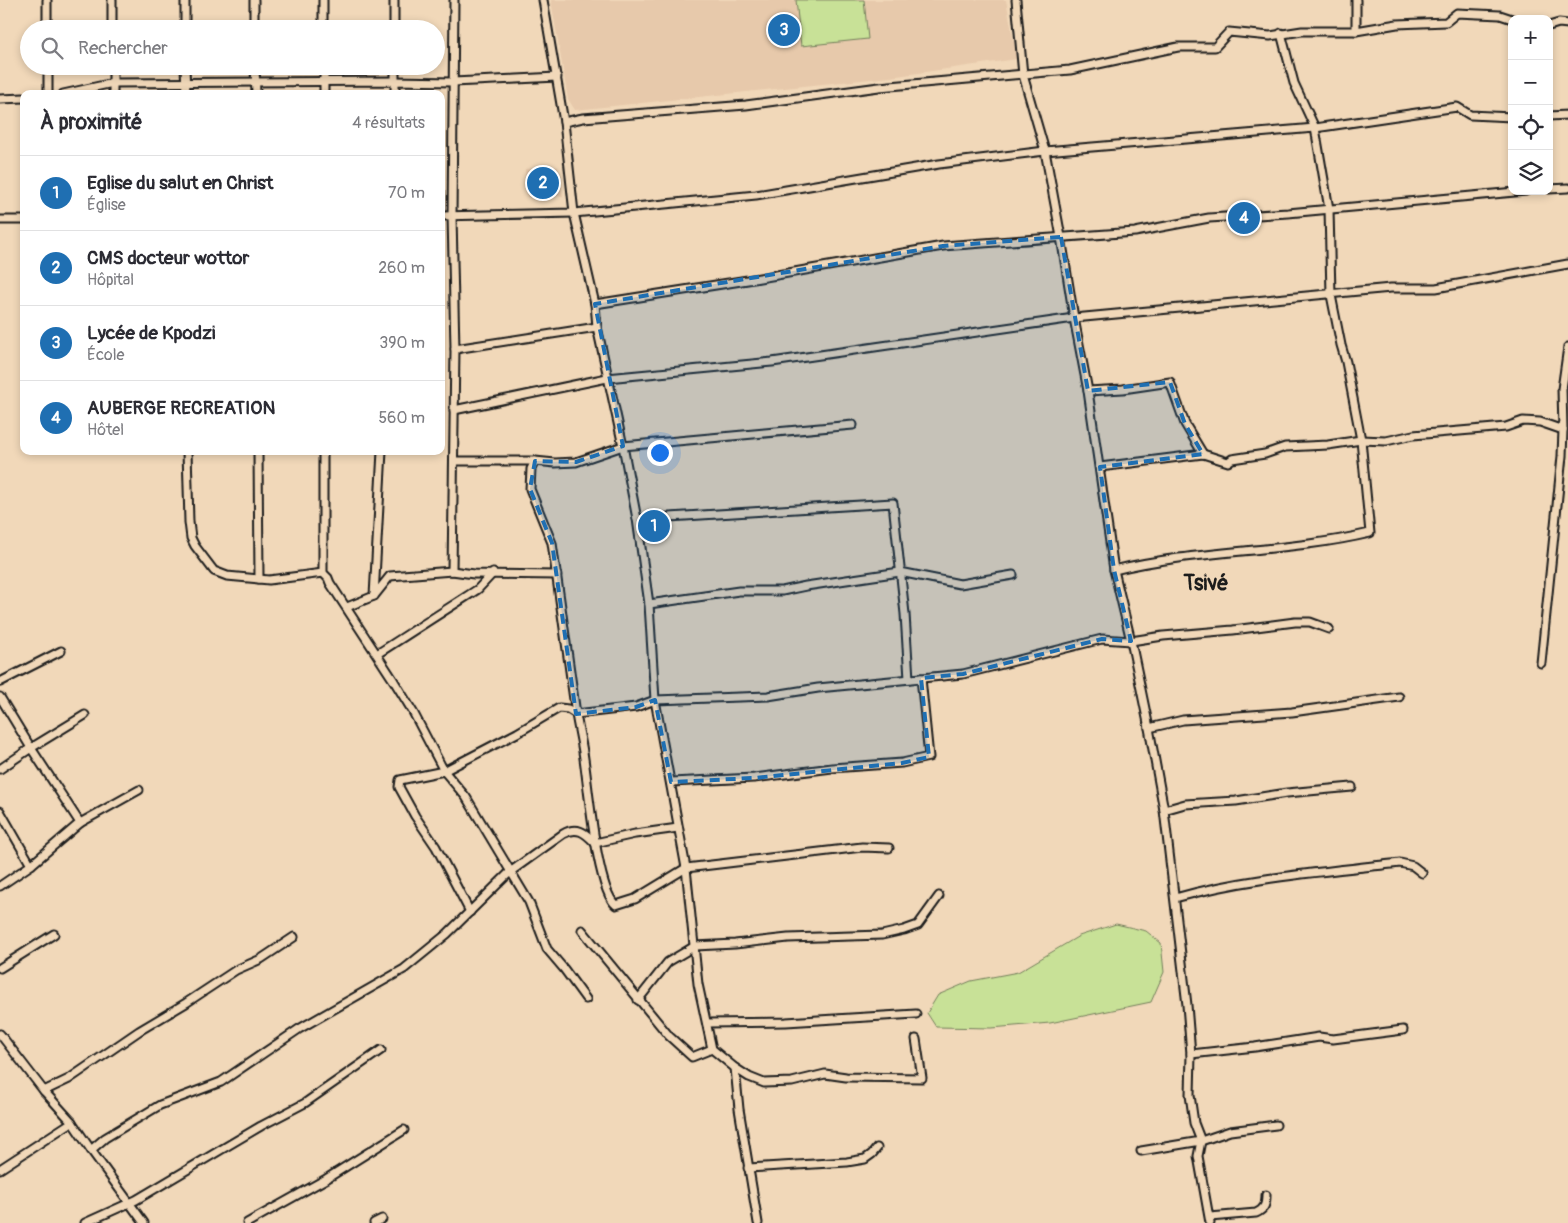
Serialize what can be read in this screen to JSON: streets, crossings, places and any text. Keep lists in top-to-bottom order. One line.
{"districts":["Tsivé"],"page":{"pins":["3","2","4","1"],"map_buttons":["+","−"],"search":"Rechercher","heading":["À proximité","4 résultats"],"list":[{"mark":"1","name":"Eglise du salut en Christ","note":"Église","value":"70 m"},{"mark":"2","name":"CMS docteur wottor","note":"Hôpital","value":"260 m"},{"mark":"3","name":"Lycée de Kpodzi","note":"École","value":"390 m"},{"mark":"4","name":"AUBERGE RECREATION","note":"Hôtel","value":"560 m"}]}}
